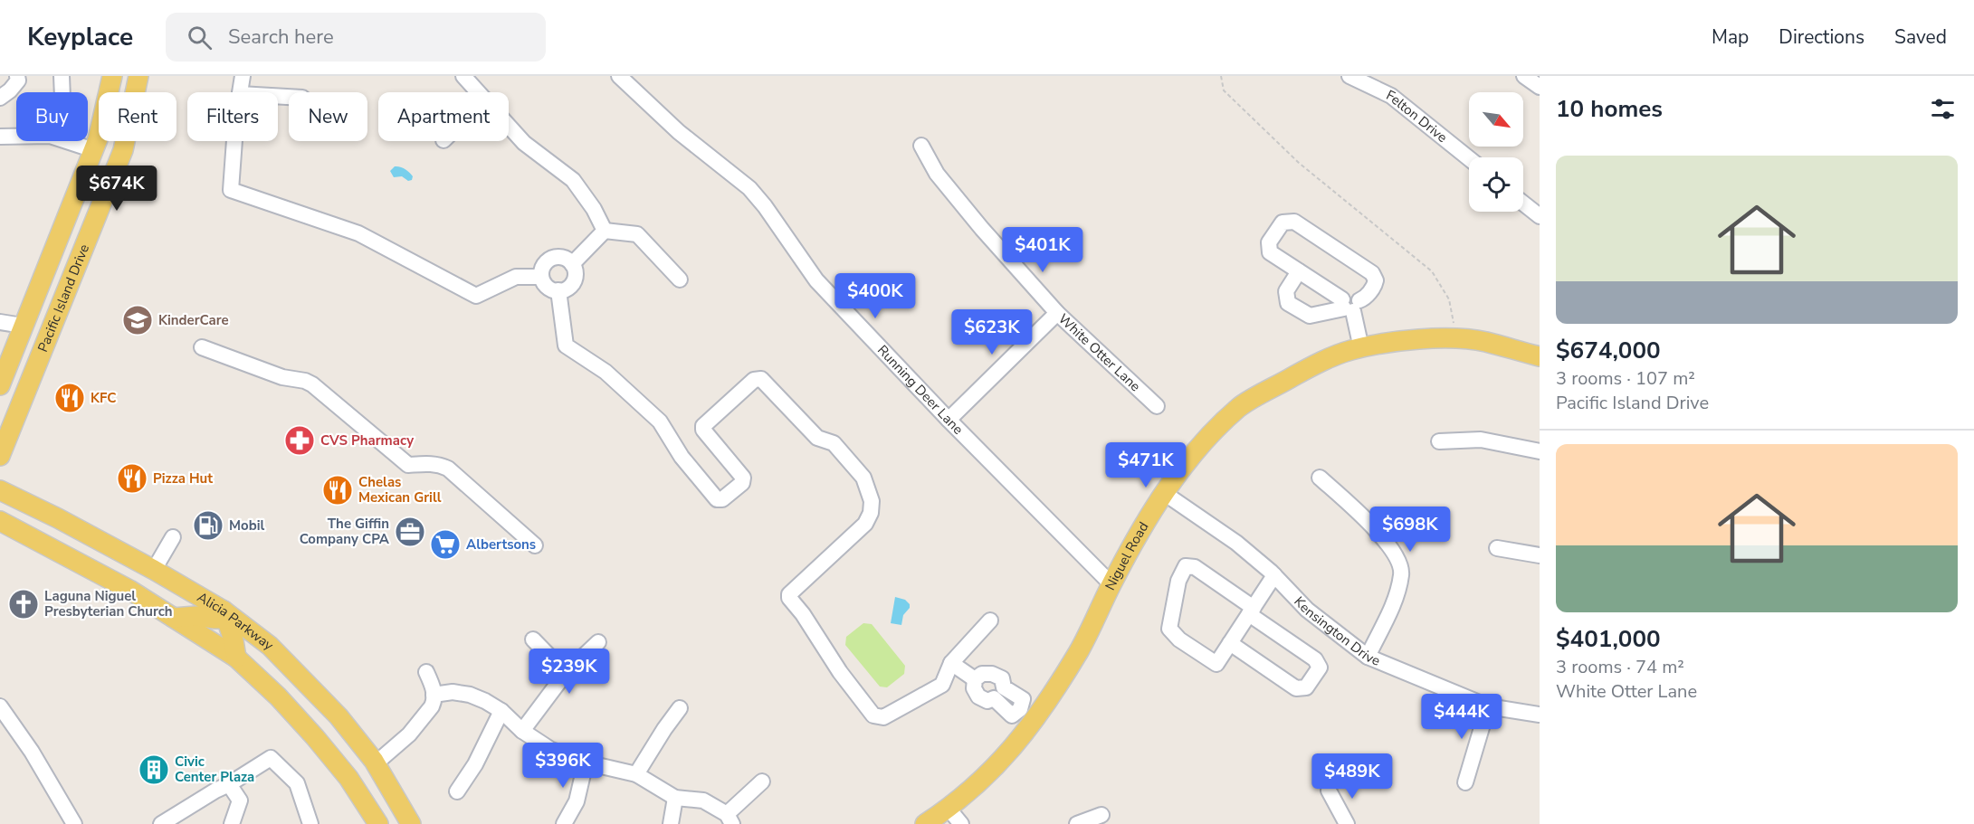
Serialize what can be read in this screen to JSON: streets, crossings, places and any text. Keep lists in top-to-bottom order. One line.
{"streets":{"main road":["Pacific Island Drive","Niguel Road","Alicia Parkway"],"street":["Felton Drive","White Otter Lane","Running Deer Lane","Kensington Drive"]},"crossings":[["Running Deer Lane","Niguel Road"],["Niguel Road","Kensington Drive"]],"places":{"school or university":["KinderCare"],"restaurant":["KFC","Pizza Hut","Chelas Mexican Grill"],"pharmacy":["CVS Pharmacy"],"fuel station":["Mobil"],"office":["The Giffin Company CPA"],"supermarket":["Albertsons"],"church":["Laguna Niguel Presbyterian Church"],"building":["Civic Center Plaza"]},"north":"bottom right","page":{"header":"Keyplace","search":"Search here","nav":["Map","Directions","Saved"],"heading":"10 homes","chip":["Buy","Rent","Filters","New","Apartment"],"list":[{"name":"$674,000","note":"3 rooms · 107 m² · Pacific Island Drive"},{"name":"$401,000","note":"3 rooms · 74 m² · White Otter Lane"}],"price":["$674K","$401K","$400K","$623K","$471K","$698K","$239K","$444K","$396K","$489K"]}}
